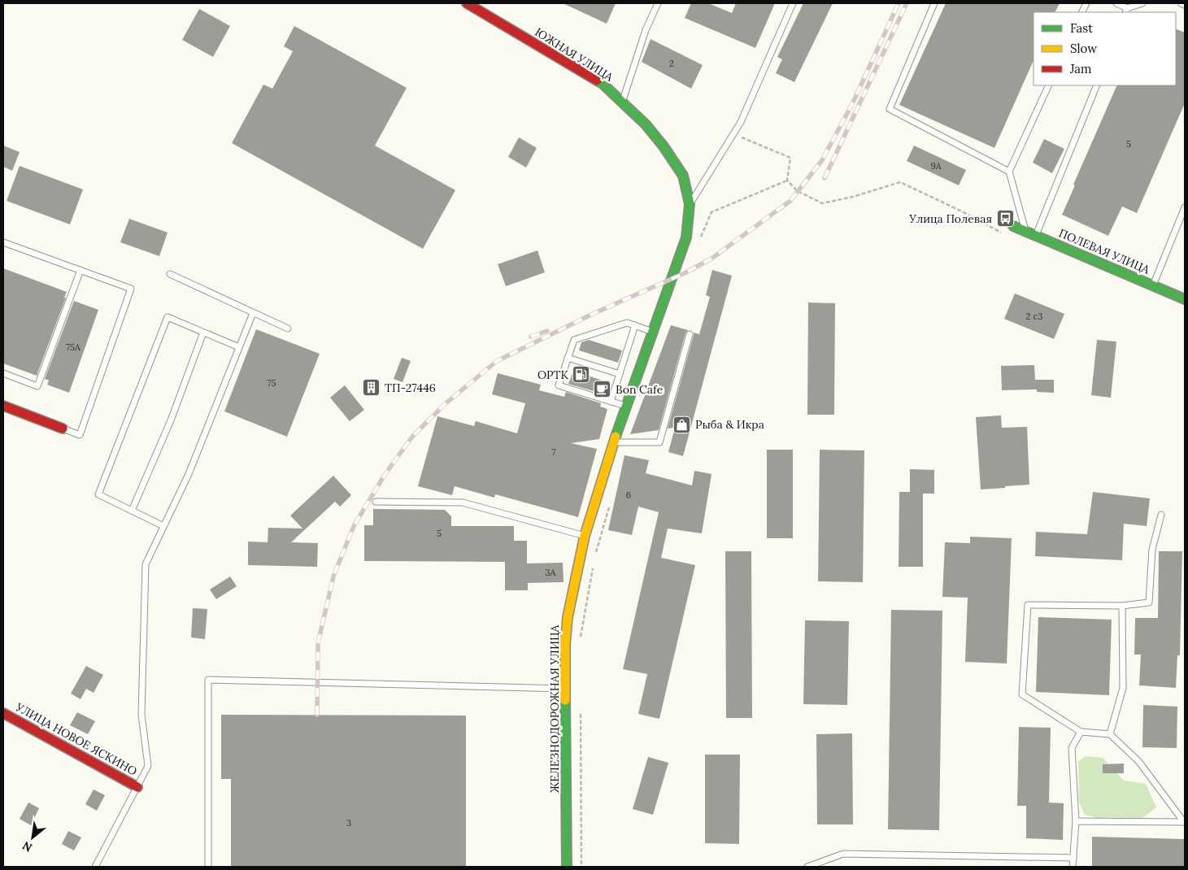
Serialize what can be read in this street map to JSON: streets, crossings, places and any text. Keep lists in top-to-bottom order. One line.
{"streets":{"street":["ЮЖНАЯ УЛИЦА","ПОЛЕВАЯ УЛИЦА","ЖЕЛЕЗНОДОРОЖНАЯ УЛИЦА","УЛИЦА НОВОЕ ЯСКИНО"]},"crossings":[["ЮЖНАЯ УЛИЦА","ЖЕЛЕЗНОДОРОЖНАЯ УЛИЦА"]],"places":{"bus stop":["Улица Полевая"],"fuel station":["ОРТК"],"building":["ТП-27446"],"cafe":["Bon Cafe"],"shop":["Рыба & Икра"]},"house_numbers":["2","5","9А","2 с3","75А","75","7","6","5","3А","3"],"legend":["Fast","Slow","Jam"],"north":"bottom left"}
